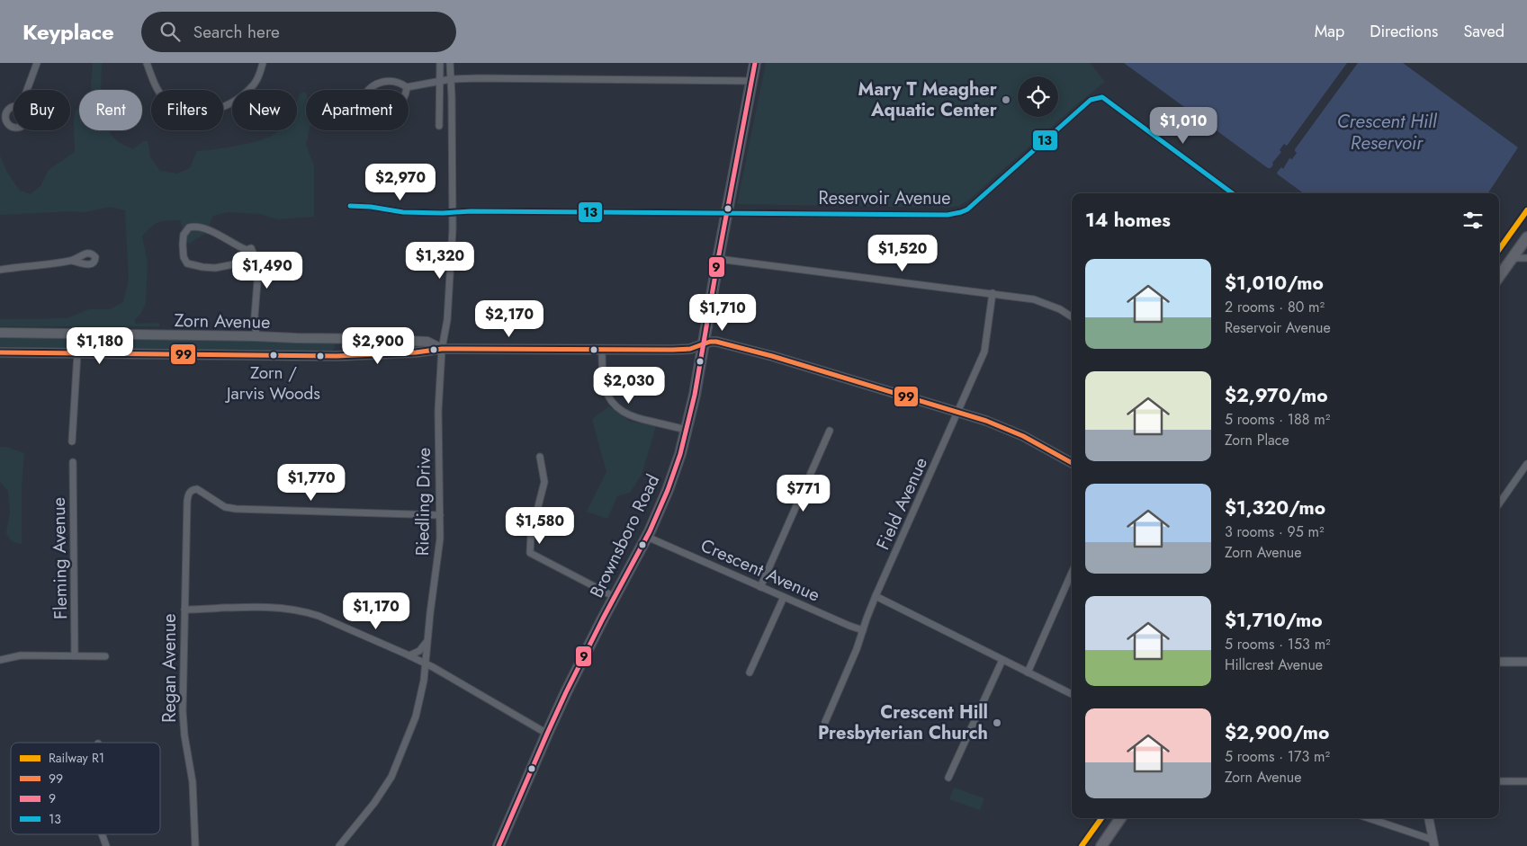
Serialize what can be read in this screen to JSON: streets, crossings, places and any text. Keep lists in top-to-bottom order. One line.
{"streets":{"main road":["Zorn Avenue","Brownsboro Road"],"street":["Reservoir Avenue","Riedling Drive","Field Avenue","Fleming Avenue","Crescent Avenue","Regan Avenue"]},"crossings":[["Reservoir Avenue","Brownsboro Road"],["Zorn Avenue","Riedling Drive"],["Riedling Drive","Regan Avenue"],["Field Avenue","Crescent Avenue"],["Brownsboro Road","Crescent Avenue"]],"water":["Crescent Hill Reservoir"],"places":["Mary T Meagher Aquatic Center","Zorn / Jarvis Woods","Crescent Hill Presbyterian Church"],"lines":["transit line 9","transit line 13","rail line R1","transit line 99"],"legend":["Railway R1","99","9","13"],"page":{"header":"Keyplace","search":"Search here","nav":["Map","Directions","Saved"],"chip":["Buy","Rent","Filters","New","Apartment"],"price":["$1,010","$2,970","$1,520","$1,320","$1,490","$1,710","$2,170","$1,180","$2,900","$2,030","$1,770","$771","$1,580","$1,170"],"heading":"14 homes","list":[{"name":"$1,010/mo","note":"2 rooms · 80 m² · Reservoir Avenue"},{"name":"$2,970/mo","note":"5 rooms · 188 m² · Zorn Place"},{"name":"$1,320/mo","note":"3 rooms · 95 m² · Zorn Avenue"},{"name":"$1,710/mo","note":"5 rooms · 153 m² · Hillcrest Avenue"},{"name":"$2,900/mo","note":"5 rooms · 173 m² · Zorn Avenue"}]}}
